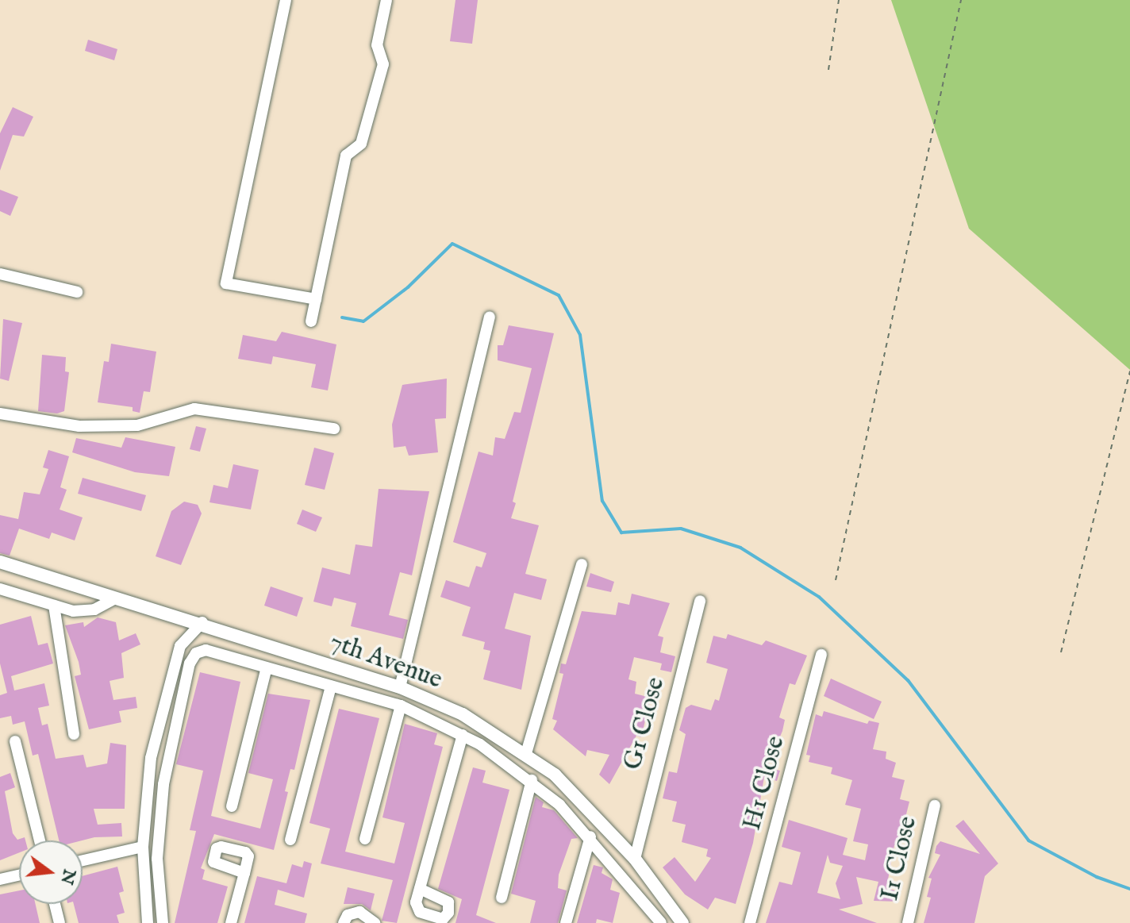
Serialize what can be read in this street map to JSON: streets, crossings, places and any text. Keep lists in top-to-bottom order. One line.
{"streets":{"main road":["7th Avenue"],"street":["G1 Close","H1 Close","I1 Close"]},"crossings":[["7th Avenue","G1 Close"]],"north":"right"}
